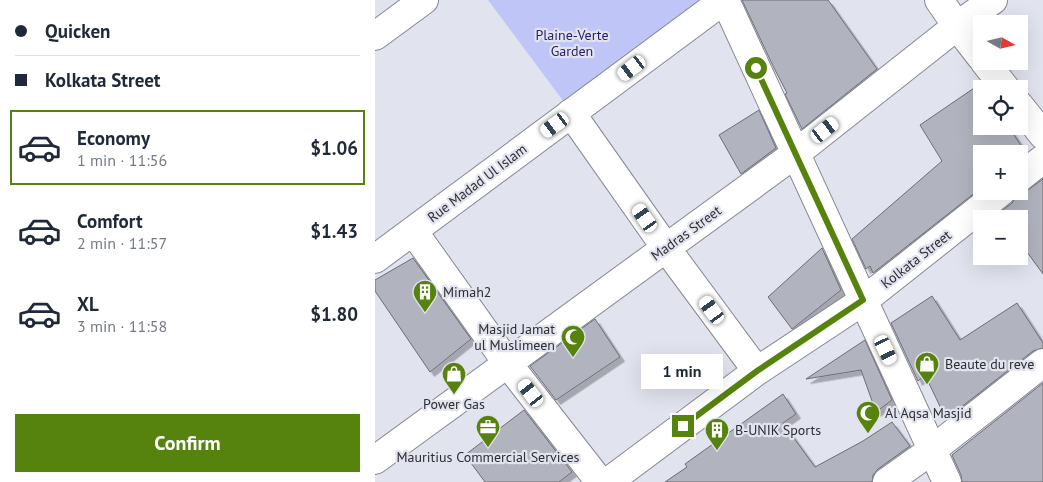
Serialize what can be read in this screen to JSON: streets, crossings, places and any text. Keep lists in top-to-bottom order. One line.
{"streets":{"street":["Rue Madad Ul Islam","Madras Street","Kolkata Street"]},"parks":["Plaine-Verte Garden"],"places":{"building":["Mimah2","B-UNIK Sports"],"mosque":["Masjid Jamat ul Muslimeen","Al Aqsa Masjid"],"shop":["Beaute du reve","Power Gas"],"office":["Mauritius Commercial Services"]},"north":"right","page":{"banner":["Quicken","Kolkata Street"],"map_buttons":["+","−"],"list":[{"name":"Economy","note":"1 min · 11:56","value":"$1.06"},{"name":"Comfort","note":"2 min · 11:57","value":"$1.43"},{"name":"XL","note":"3 min · 11:58","value":"$1.80"}],"bubble":"1 min","buttons":"Confirm"}}
